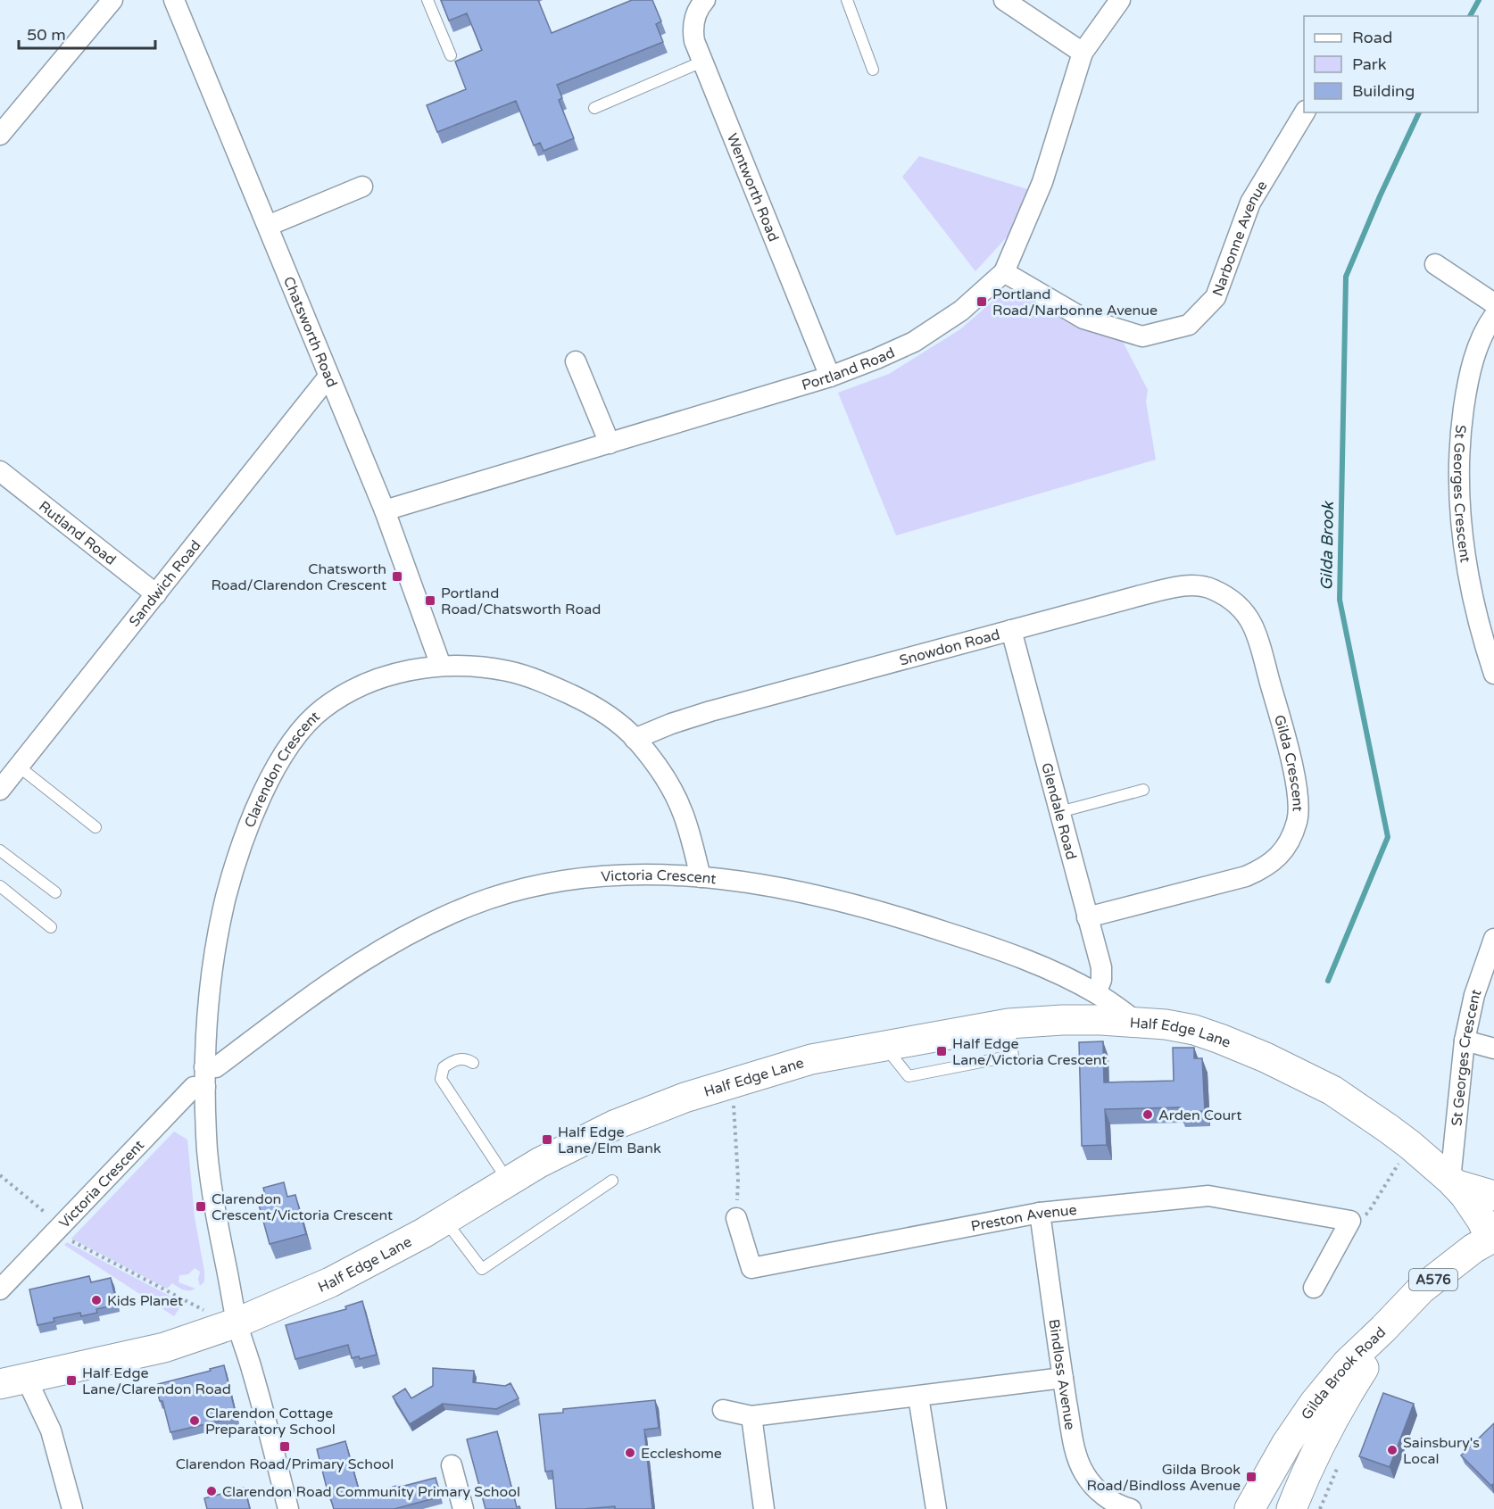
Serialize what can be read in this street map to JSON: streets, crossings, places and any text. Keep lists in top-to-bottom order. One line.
{"streets":{"main road":["Half Edge Lane","A576","Gilda Brook Road"],"street":["Wentworth Road","Narbonne Avenue","Chatsworth Road","Portland Road","St Georges Crescent","Rutland Road","Sandwich Road","Snowdon Road","Gilda Crescent","Clarendon Crescent","Glendale Road","Victoria Crescent","Preston Avenue","Bindloss Avenue"]},"crossings":[["Wentworth Road","Portland Road"],["Narbonne Avenue","Portland Road"],["Chatsworth Road","Portland Road"],["Chatsworth Road","Sandwich Road"],["Chatsworth Road","Clarendon Crescent"],["St Georges Crescent","Half Edge Lane"],["Rutland Road","Sandwich Road"],["Snowdon Road","Gilda Crescent"],["Snowdon Road","Clarendon Crescent"],["Snowdon Road","Glendale Road"],["Gilda Crescent","Glendale Road"],["Clarendon Crescent","Victoria Crescent"],["Clarendon Crescent","Half Edge Lane"],["Glendale Road","Victoria Crescent"],["Victoria Crescent","Half Edge Lane"],["Half Edge Lane","A576"],["Preston Avenue","Bindloss Avenue"],["A576","Gilda Brook Road"]],"water":["Gilda Brook"],"places":{"transit":["Portland Road/Narbonne Avenue","Chatsworth Road/Clarendon Crescent","Portland Road/Chatsworth Road","Half Edge Lane/Victoria Crescent","Half Edge Lane/Elm Bank","Clarendon Crescent/Victoria Crescent","Half Edge Lane/Clarendon Road","Clarendon Road/Primary School","Gilda Brook Road/Bindloss Avenue"],"other":["Arden Court","Kids Planet","Clarendon Cottage Preparatory School","Sainsbury's Local","Eccleshome","Clarendon Road Community Primary School"]},"legend":["Road","Park","Building"],"scale_bar":"50 m"}
